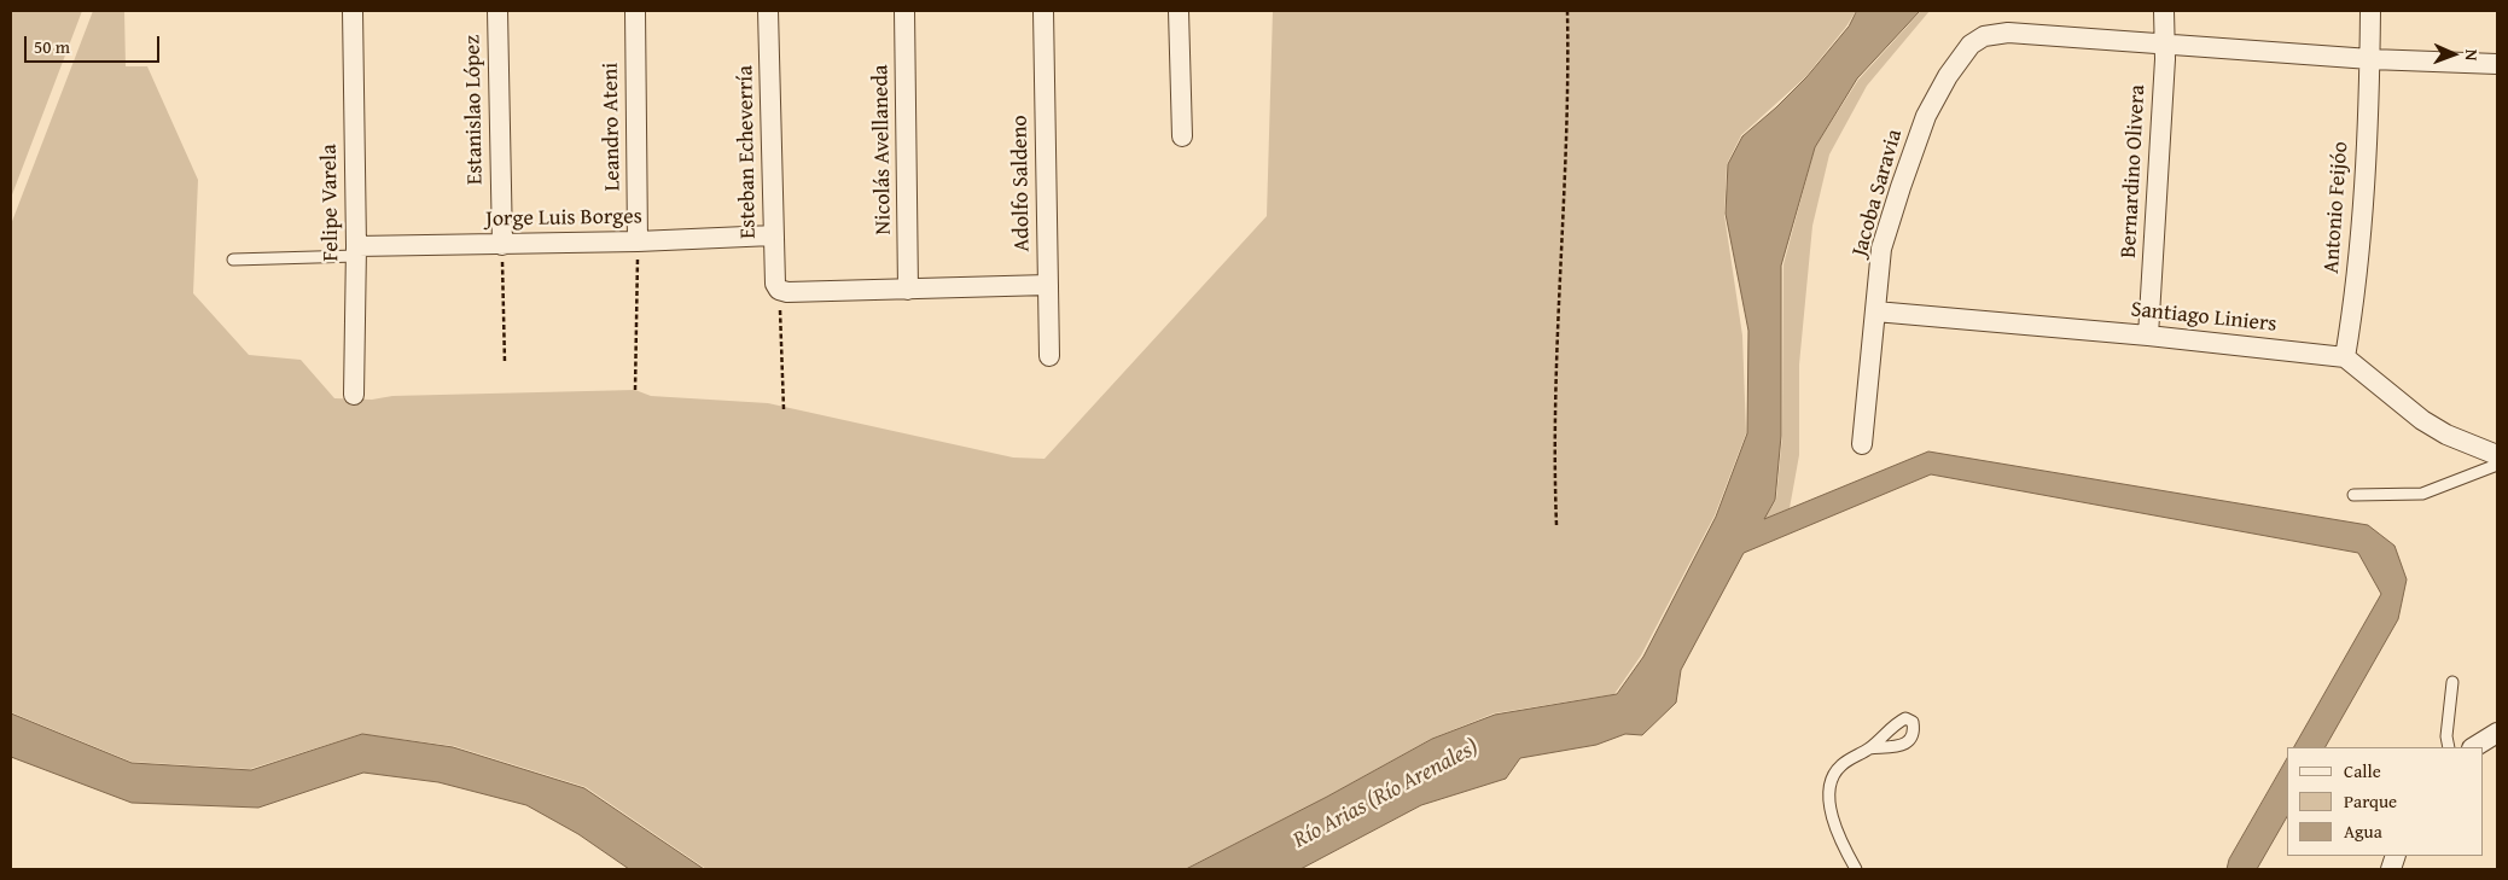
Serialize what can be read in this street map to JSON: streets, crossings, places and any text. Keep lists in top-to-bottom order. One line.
{"streets":{"street":["Estanislao López","Leandro Ateni","Nicolás Avellaneda","Esteban Echeverría","Bernardino Olivera","Adolfo Saldeno","Jacoba Saravia","Felipe Varela","Antonio Feijóo","Jorge Luis Borges","Santiago Liniers"]},"crossings":[["Estanislao López","Jorge Luis Borges"],["Leandro Ateni","Jorge Luis Borges"],["Esteban Echeverría","Jorge Luis Borges"],["Bernardino Olivera","Jacoba Saravia"],["Bernardino Olivera","Santiago Liniers"],["Jacoba Saravia","Antonio Feijóo"],["Jacoba Saravia","Santiago Liniers"],["Felipe Varela","Jorge Luis Borges"],["Antonio Feijóo","Santiago Liniers"]],"water":["Río Arias (Río Arenales)"],"legend":["Calle","Parque","Agua"],"scale_bar":"50 m","north":"right"}
